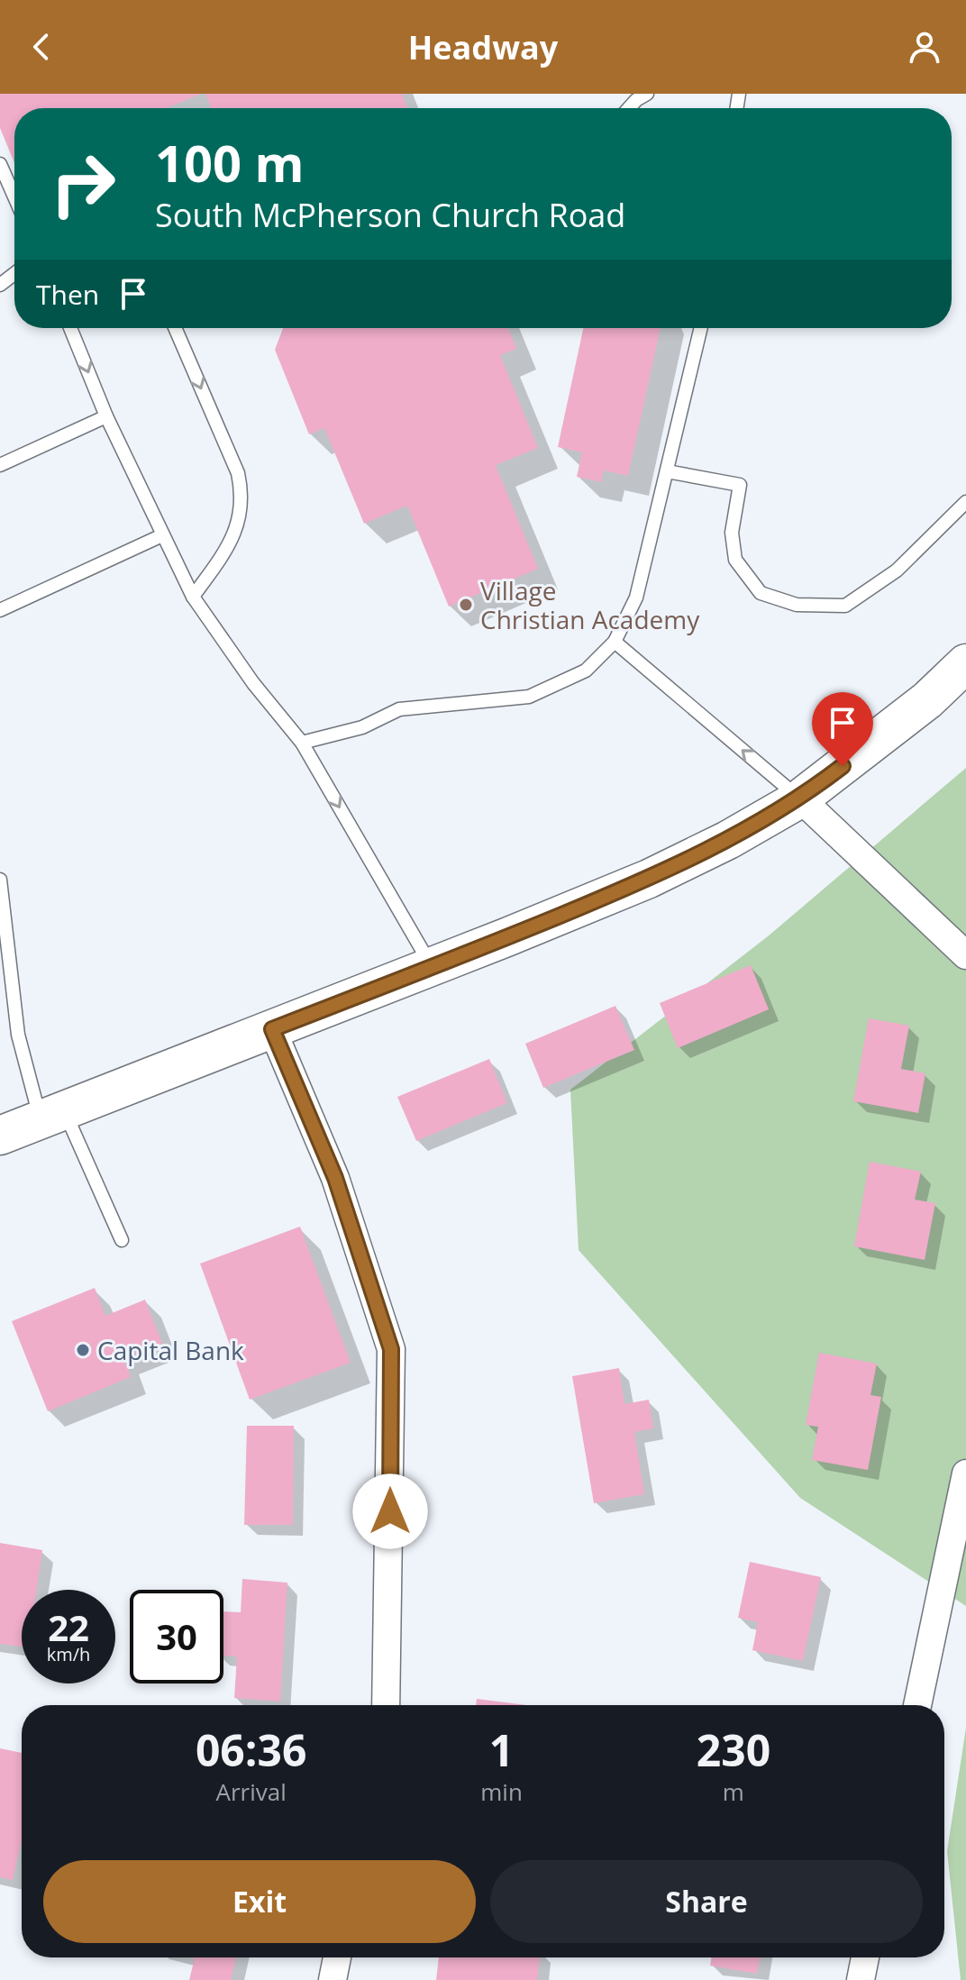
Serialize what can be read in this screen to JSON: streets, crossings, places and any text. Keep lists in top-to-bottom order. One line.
{"places":["Village Christian Academy","Capital Bank"],"page":{"header":"Headway","turn":["100 m","South McPherson Church Road"],"then":"Then","speed":"22 km/h","limit":"30","eta":["06:36","Arrival","1","min","230","m"],"buttons":["Exit","Share"]}}
